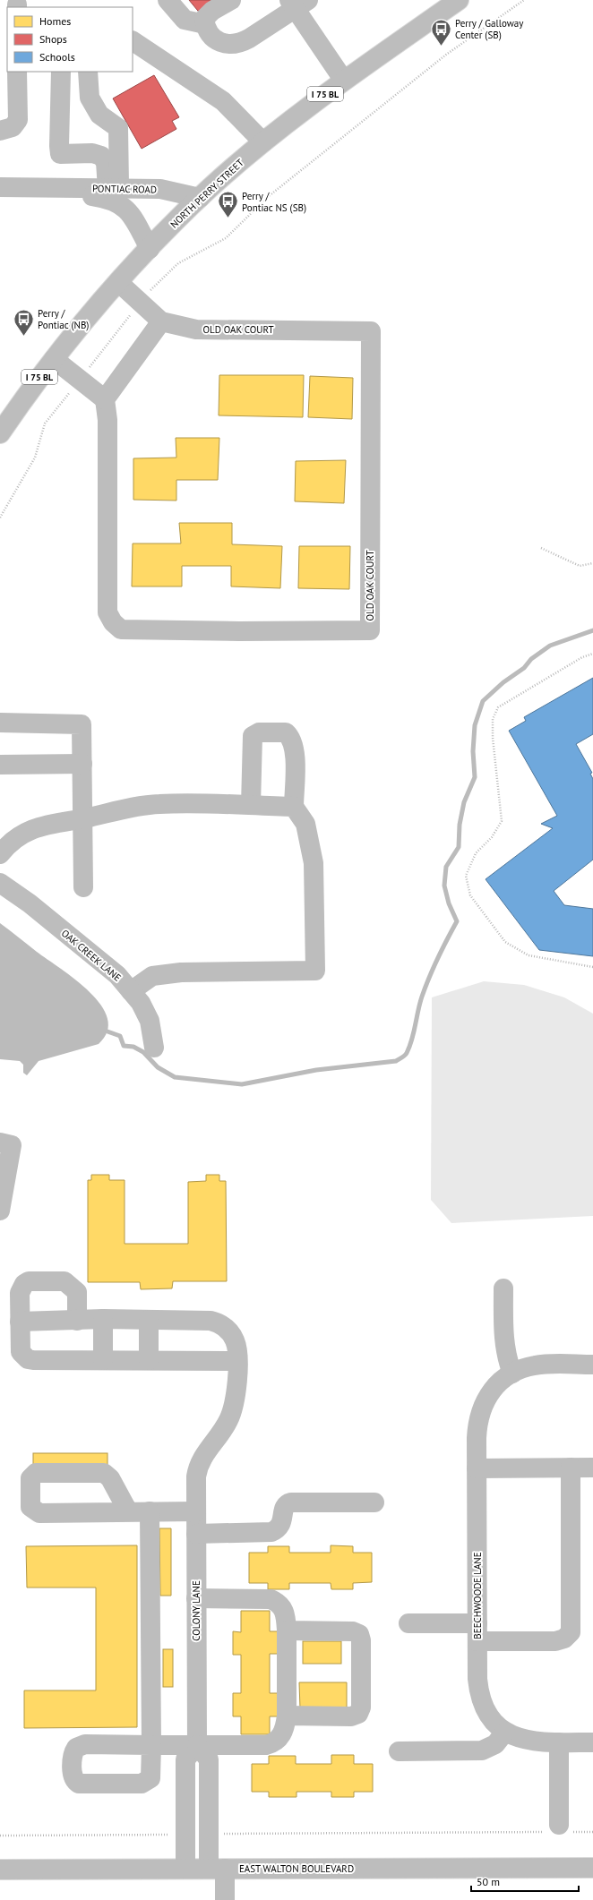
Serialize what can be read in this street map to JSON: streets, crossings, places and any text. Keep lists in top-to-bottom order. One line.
{"streets":{"street":["I 75 BL","PONTIAC ROAD","NORTH PERRY STREET","OLD OAK COURT","OAK CREEK LANE","BEECHWOODE LANE","COLONY LANE","EAST WALTON BOULEVARD"]},"crossings":[["PONTIAC ROAD","NORTH PERRY STREET"],["NORTH PERRY STREET","OLD OAK COURT"]],"places":{"bus stop":["Perry / Galloway Center (SB)","Perry / Pontiac NS (SB)","Perry / Pontiac (NB)"]},"legend":["Homes","Shops","Schools"],"scale_bar":"50 m"}
